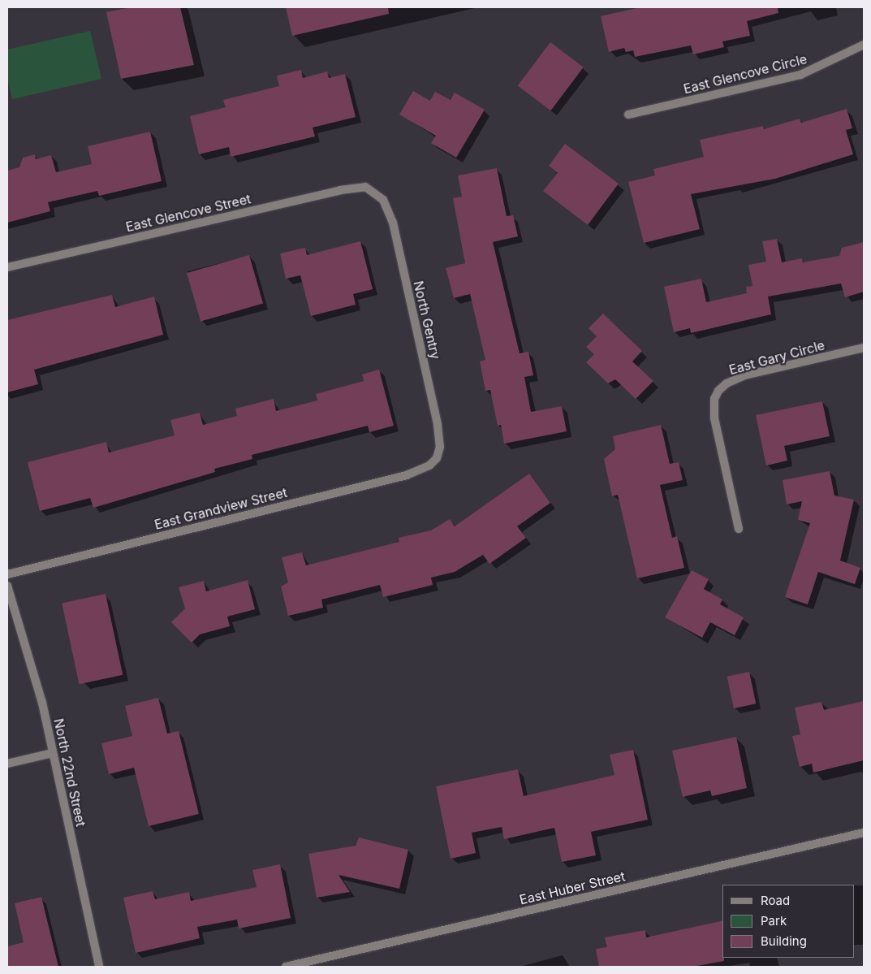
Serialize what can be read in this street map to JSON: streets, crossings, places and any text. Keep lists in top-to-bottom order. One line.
{"streets":{"street":["East Glencove Circle","East Glencove Street","North Gentry","East Gary Circle","East Grandview Street","North 22nd Street","East Huber Street"]},"crossings":[["East Glencove Street","North Gentry"],["North Gentry","East Grandview Street"]],"legend":["Road","Park","Building"]}
